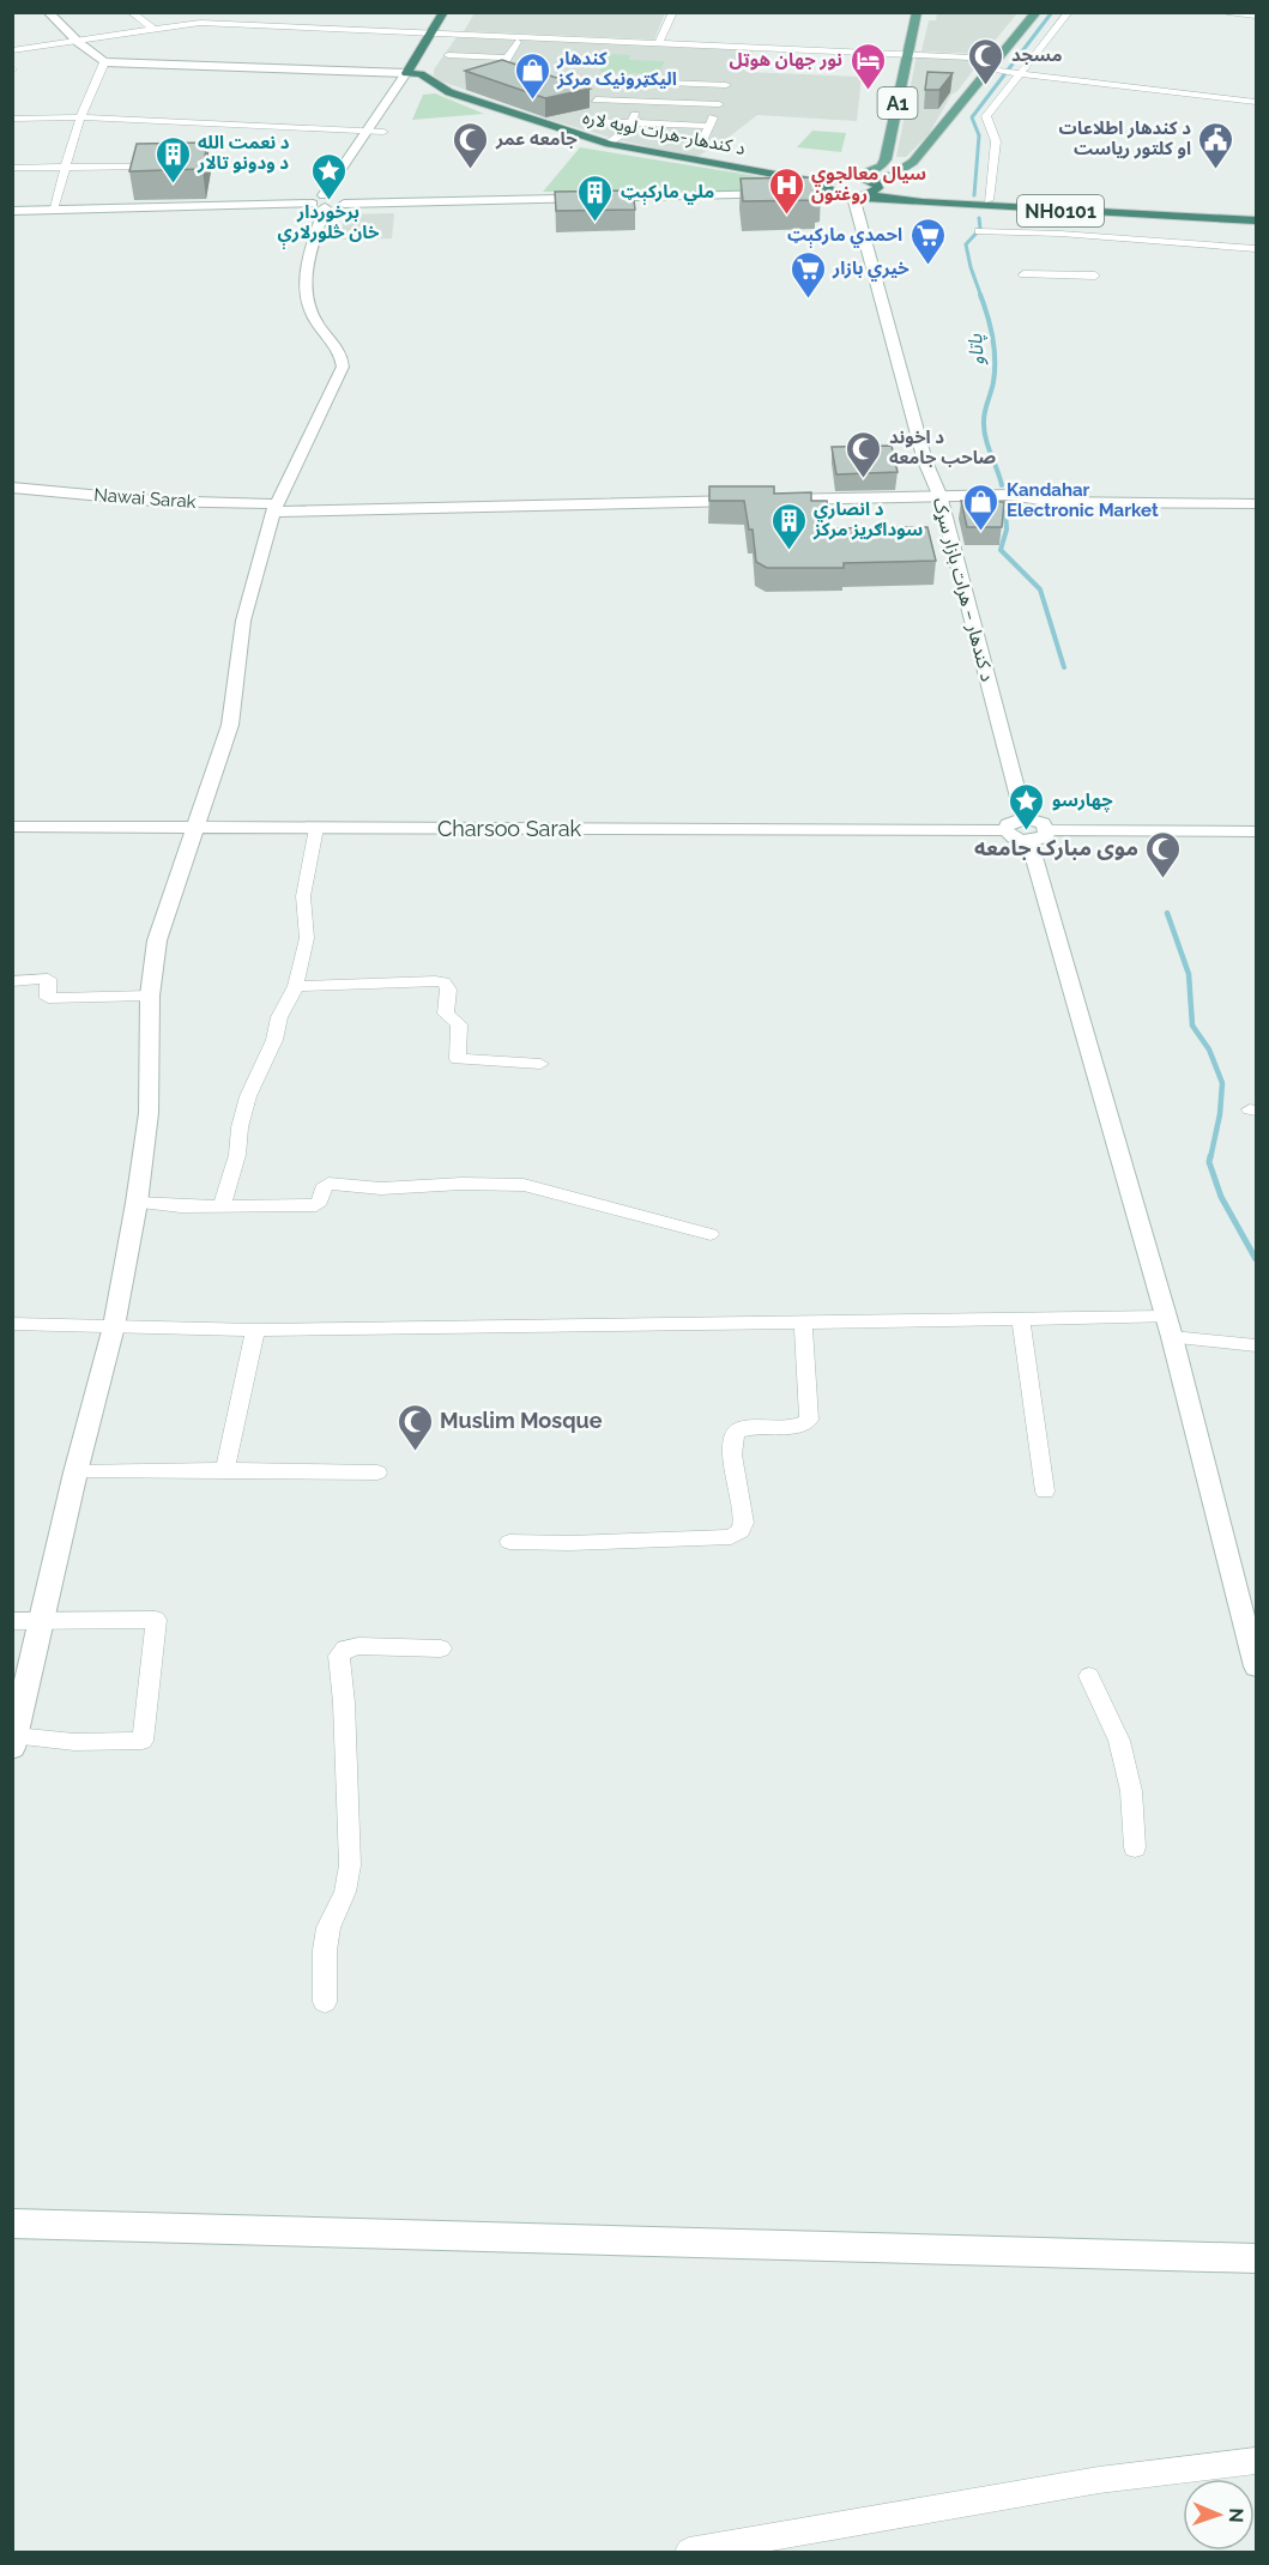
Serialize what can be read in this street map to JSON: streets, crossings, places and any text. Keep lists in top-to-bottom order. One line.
{"streets":{"highway":["د کندهار-هرات لويه لاره","NH0101"],"main road":["A1"],"street":["Nawai Sarak","د کندهار – هرات بازار سړک","Charsoo Sarak"]},"crossings":[["NH0101","د کندهار – هرات بازار سړک"],["Nawai Sarak","د کندهار – هرات بازار سړک"]],"water":["پاتاو"],"places":{"mosque":["مسجد","جامعه عمر","د اخوند صاحب جامعه","موی مبارک جامعه","Muslim Mosque"],"hotel":["نور جهان هوټل"],"shop":["کندهار الیکټرونیک مرکز","Kandahar Electronic Market"],"public building":["د کندهار اطلاعات او کلتور رياست"],"building":["د نعمت الله د ودونو تالار","ملي مارکېټ","د انصاري سوداګریز مرکز"],"place":["برخوردار خان څلورلارې","چهارسو"],"hospital":["سيال معالجوي روغتون"],"supermarket":["احمدي مارکېټ","خیري بازار"]},"north":"right"}
